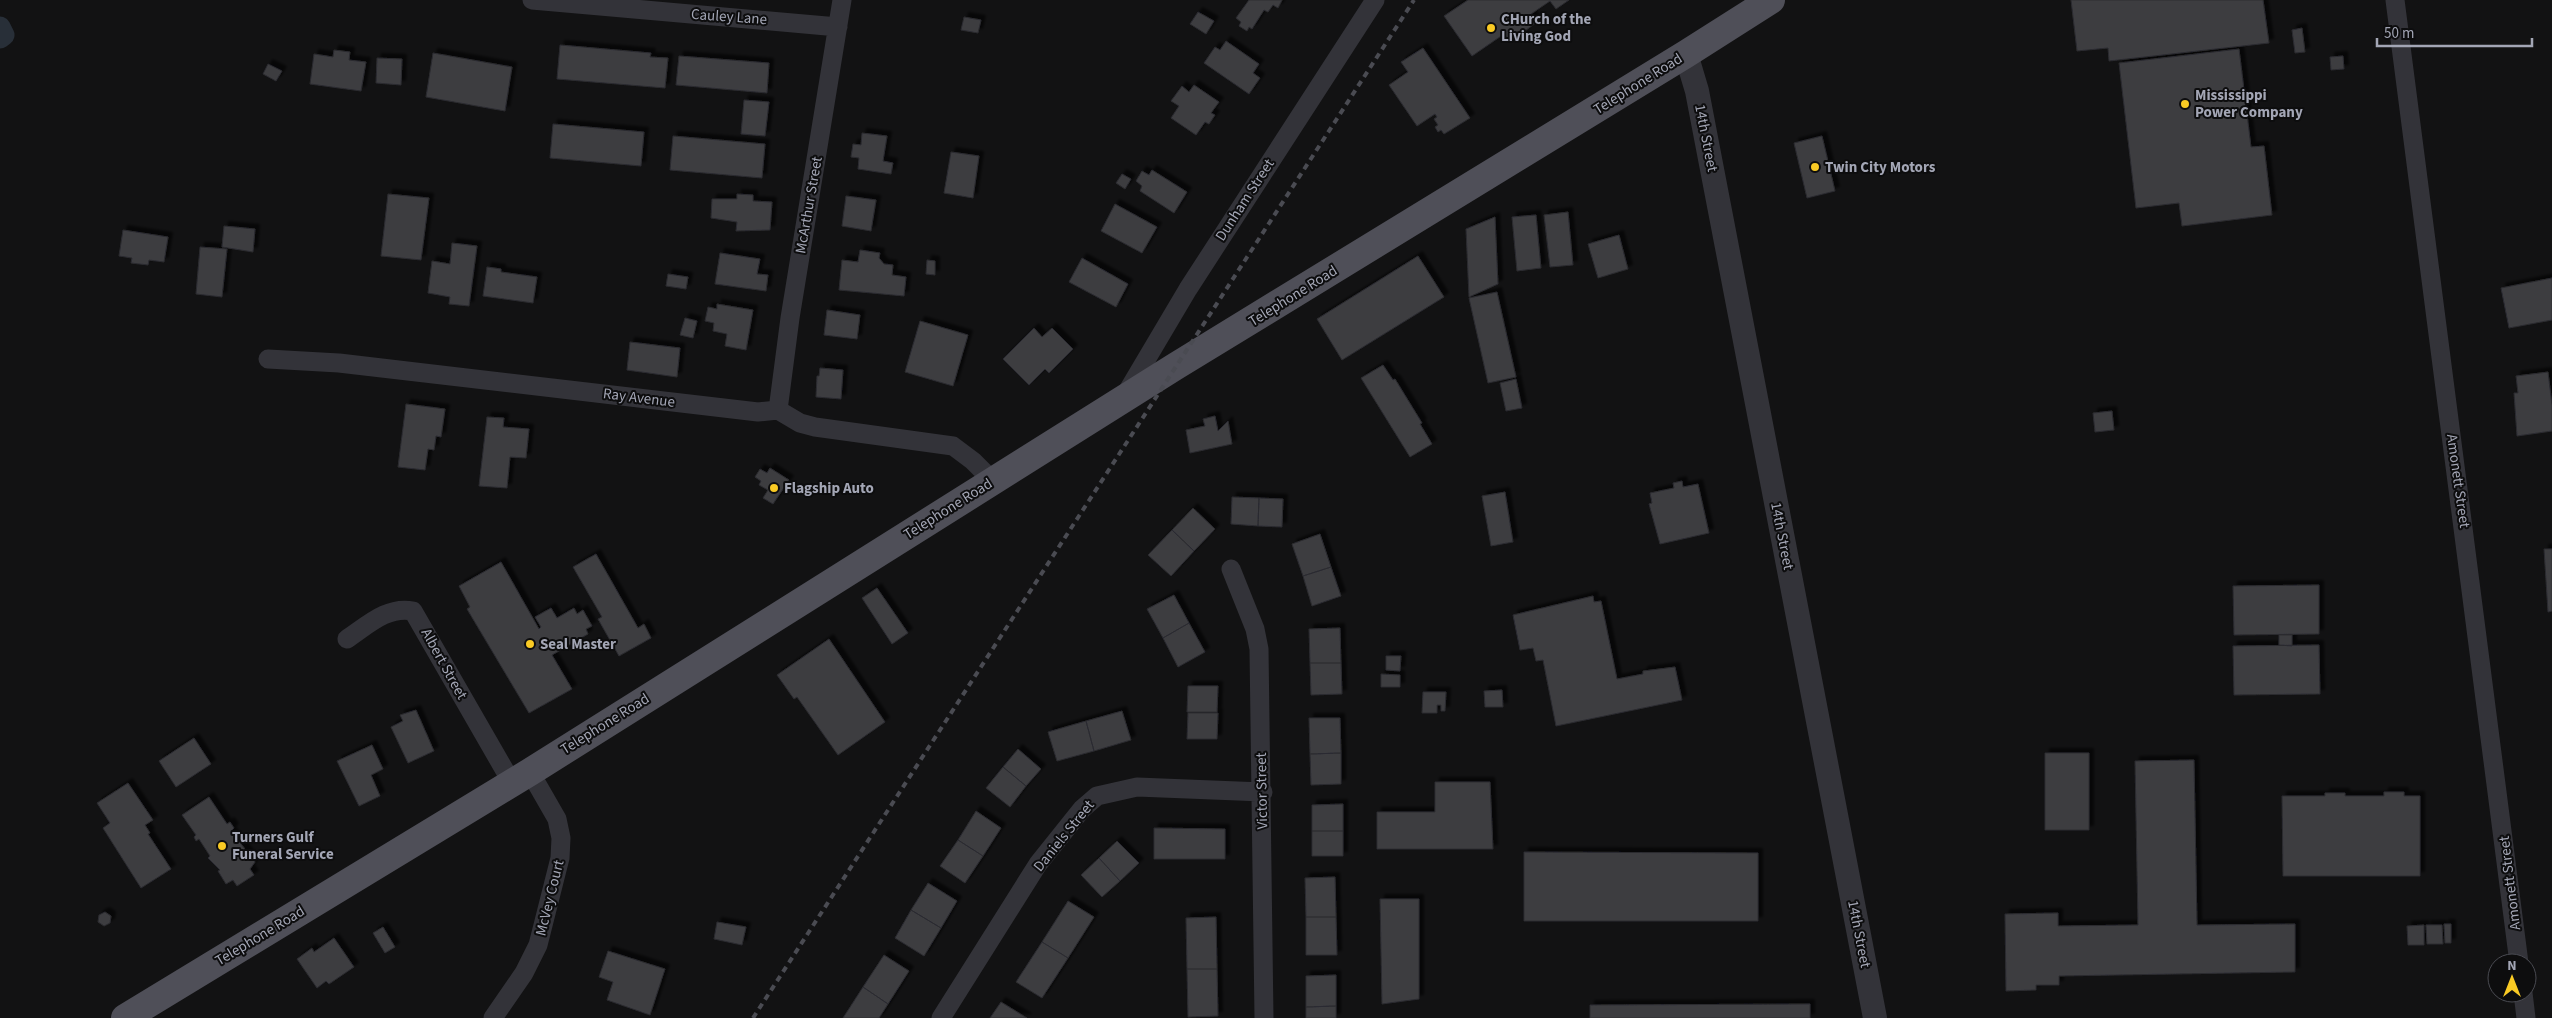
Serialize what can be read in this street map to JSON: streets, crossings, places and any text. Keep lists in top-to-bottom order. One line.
{"streets":{"main road":["Telephone Road"],"street":["Cauley Lane","14th Street","Dunham Street","McArthur Street","Ray Avenue","Amonett Street","Albert Street","Victor Street","Daniels Street","McVey Court"]},"crossings":[["Cauley Lane","McArthur Street"],["Telephone Road","14th Street"],["Telephone Road","Dunham Street"],["Telephone Road","Albert Street"],["Telephone Road","McVey Court"],["McArthur Street","Ray Avenue"],["Albert Street","McVey Court"],["Victor Street","Daniels Street"]],"places":["CHurch of the Living God","Mississippi Power Company","Twin City Motors","Flagship Auto","Seal Master","Turners Gulf Funeral Service"],"scale_bar":"50 m","north":"top"}
